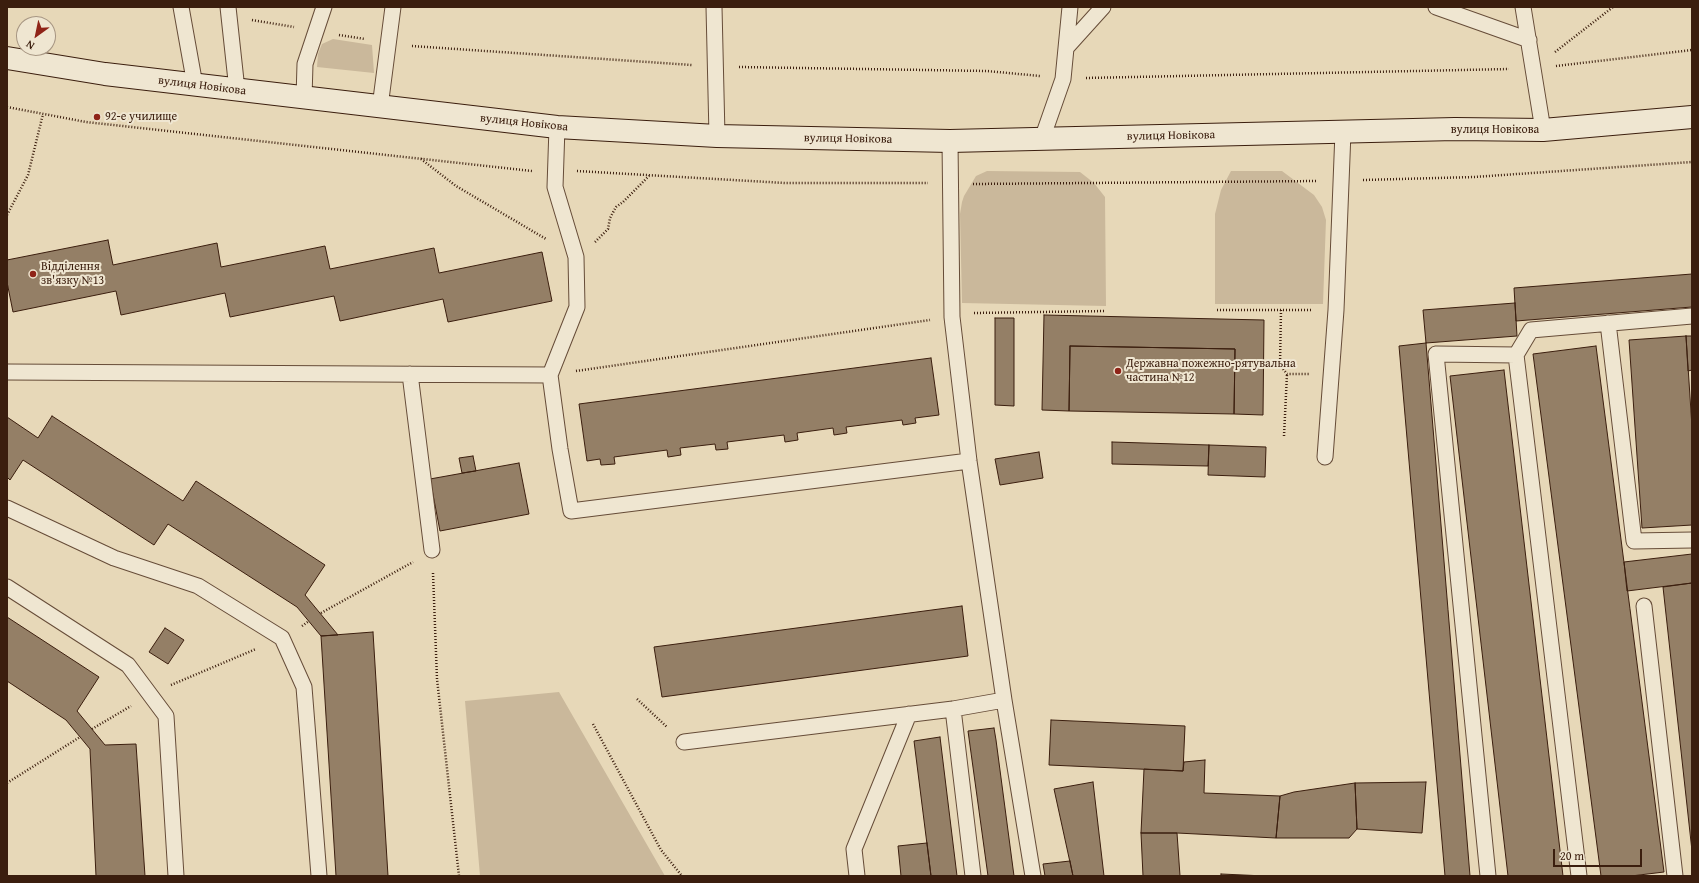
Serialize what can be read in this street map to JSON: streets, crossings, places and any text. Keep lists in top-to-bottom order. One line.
{"streets":{"main road":["вулиця Новікова"]},"places":["92-е училище","Відділення зв'язку №13","Державна пожежно-рятувальна частина №12"],"scale_bar":"20 m","north":"bottom left"}
